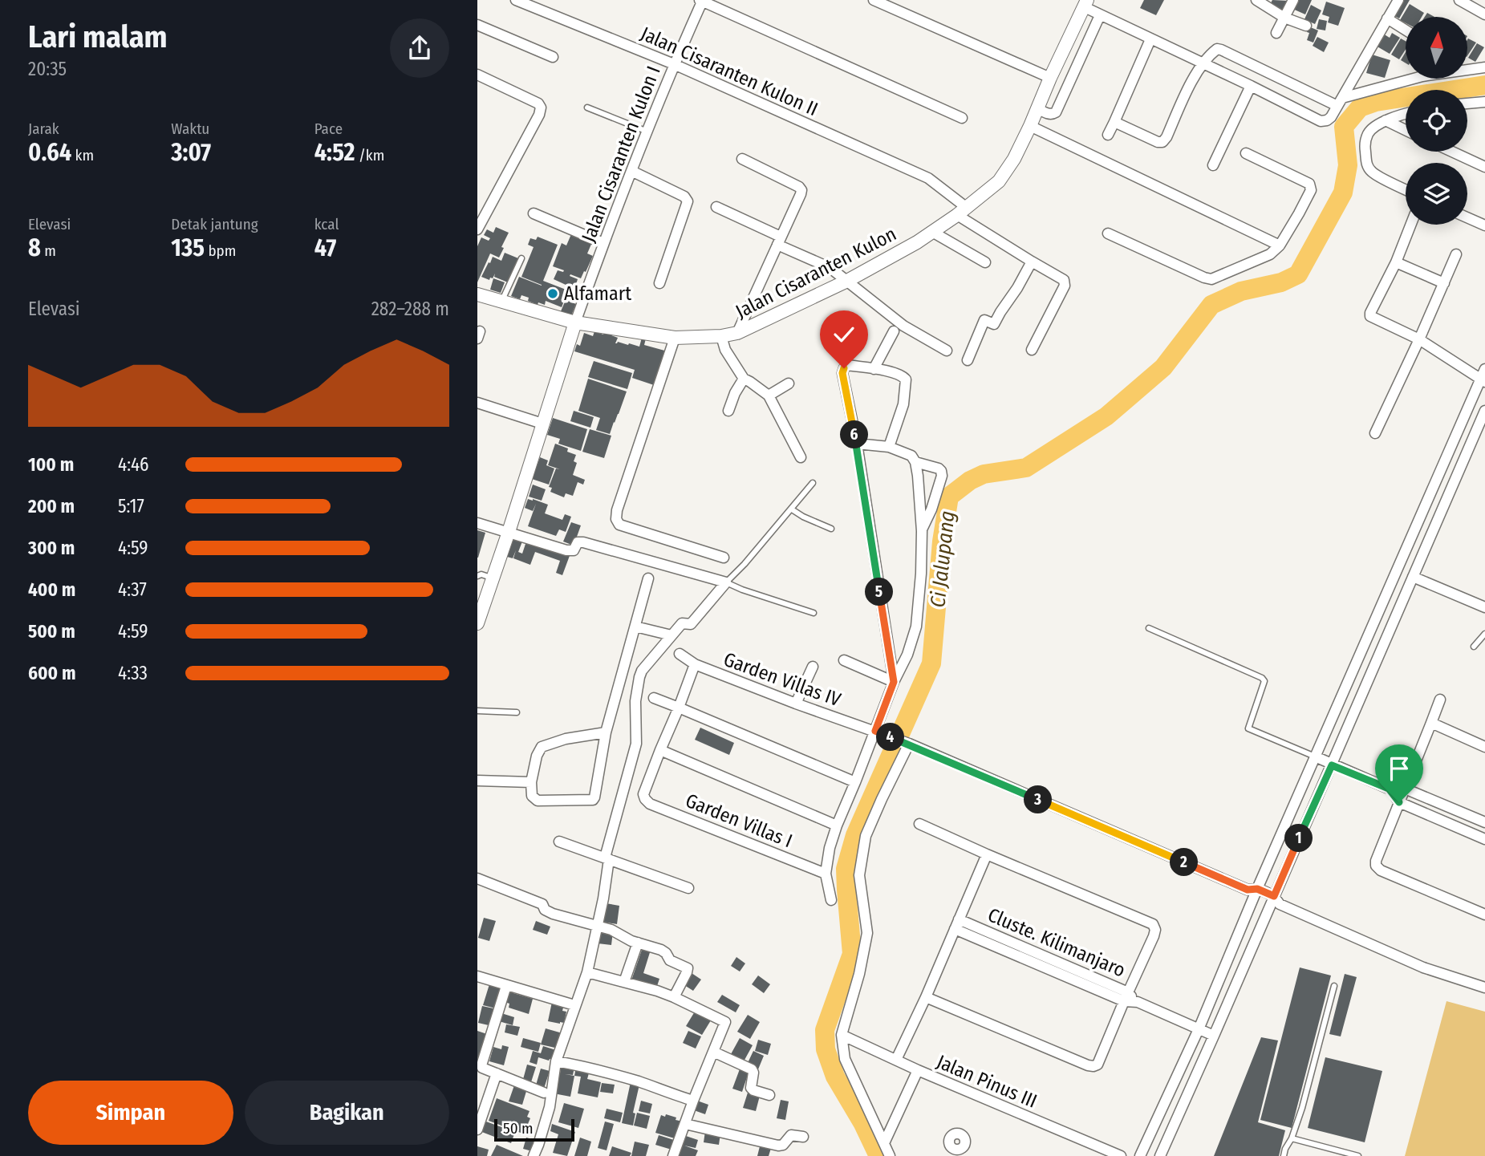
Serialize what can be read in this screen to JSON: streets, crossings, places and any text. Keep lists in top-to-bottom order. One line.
{"streets":{"main road":["Jalan Cisaranten Kulon"],"street":["Jalan Cisaranten Kulon II","Jalan Cisaranten Kulon I","Garden Villas IV","Garden Villas I","Cluste. Kilimanjaro","Jalan Pinus III"]},"crossings":[["Jalan Cisaranten Kulon II","Jalan Cisaranten Kulon I"],["Jalan Cisaranten Kulon II","Jalan Cisaranten Kulon"],["Jalan Cisaranten Kulon I","Jalan Cisaranten Kulon"]],"water":["Ci Jalupang"],"places":["Alfamart"],"scale_bar":"50 m","north":"top","page":{"heading":["Lari malam","20:35"],"stats":[["Jarak","0.64 km"],["Waktu","3:07"],["Pace","4:52 /km"],["Elevasi","8 m"],["Detak jantung","135 bpm"],["kcal","47"]],"chart":["Elevasi","282–288 m"],"pins":["6","5","4","3","1","2"],"list":[{"name":"100 m","note":"4:46"},{"name":"200 m","note":"5:17"},{"name":"300 m","note":"4:59"},{"name":"400 m","note":"4:37"},{"name":"500 m","note":"4:59"},{"name":"600 m","note":"4:33"}],"buttons":["Simpan","Bagikan"],"scale":"50 m"}}
